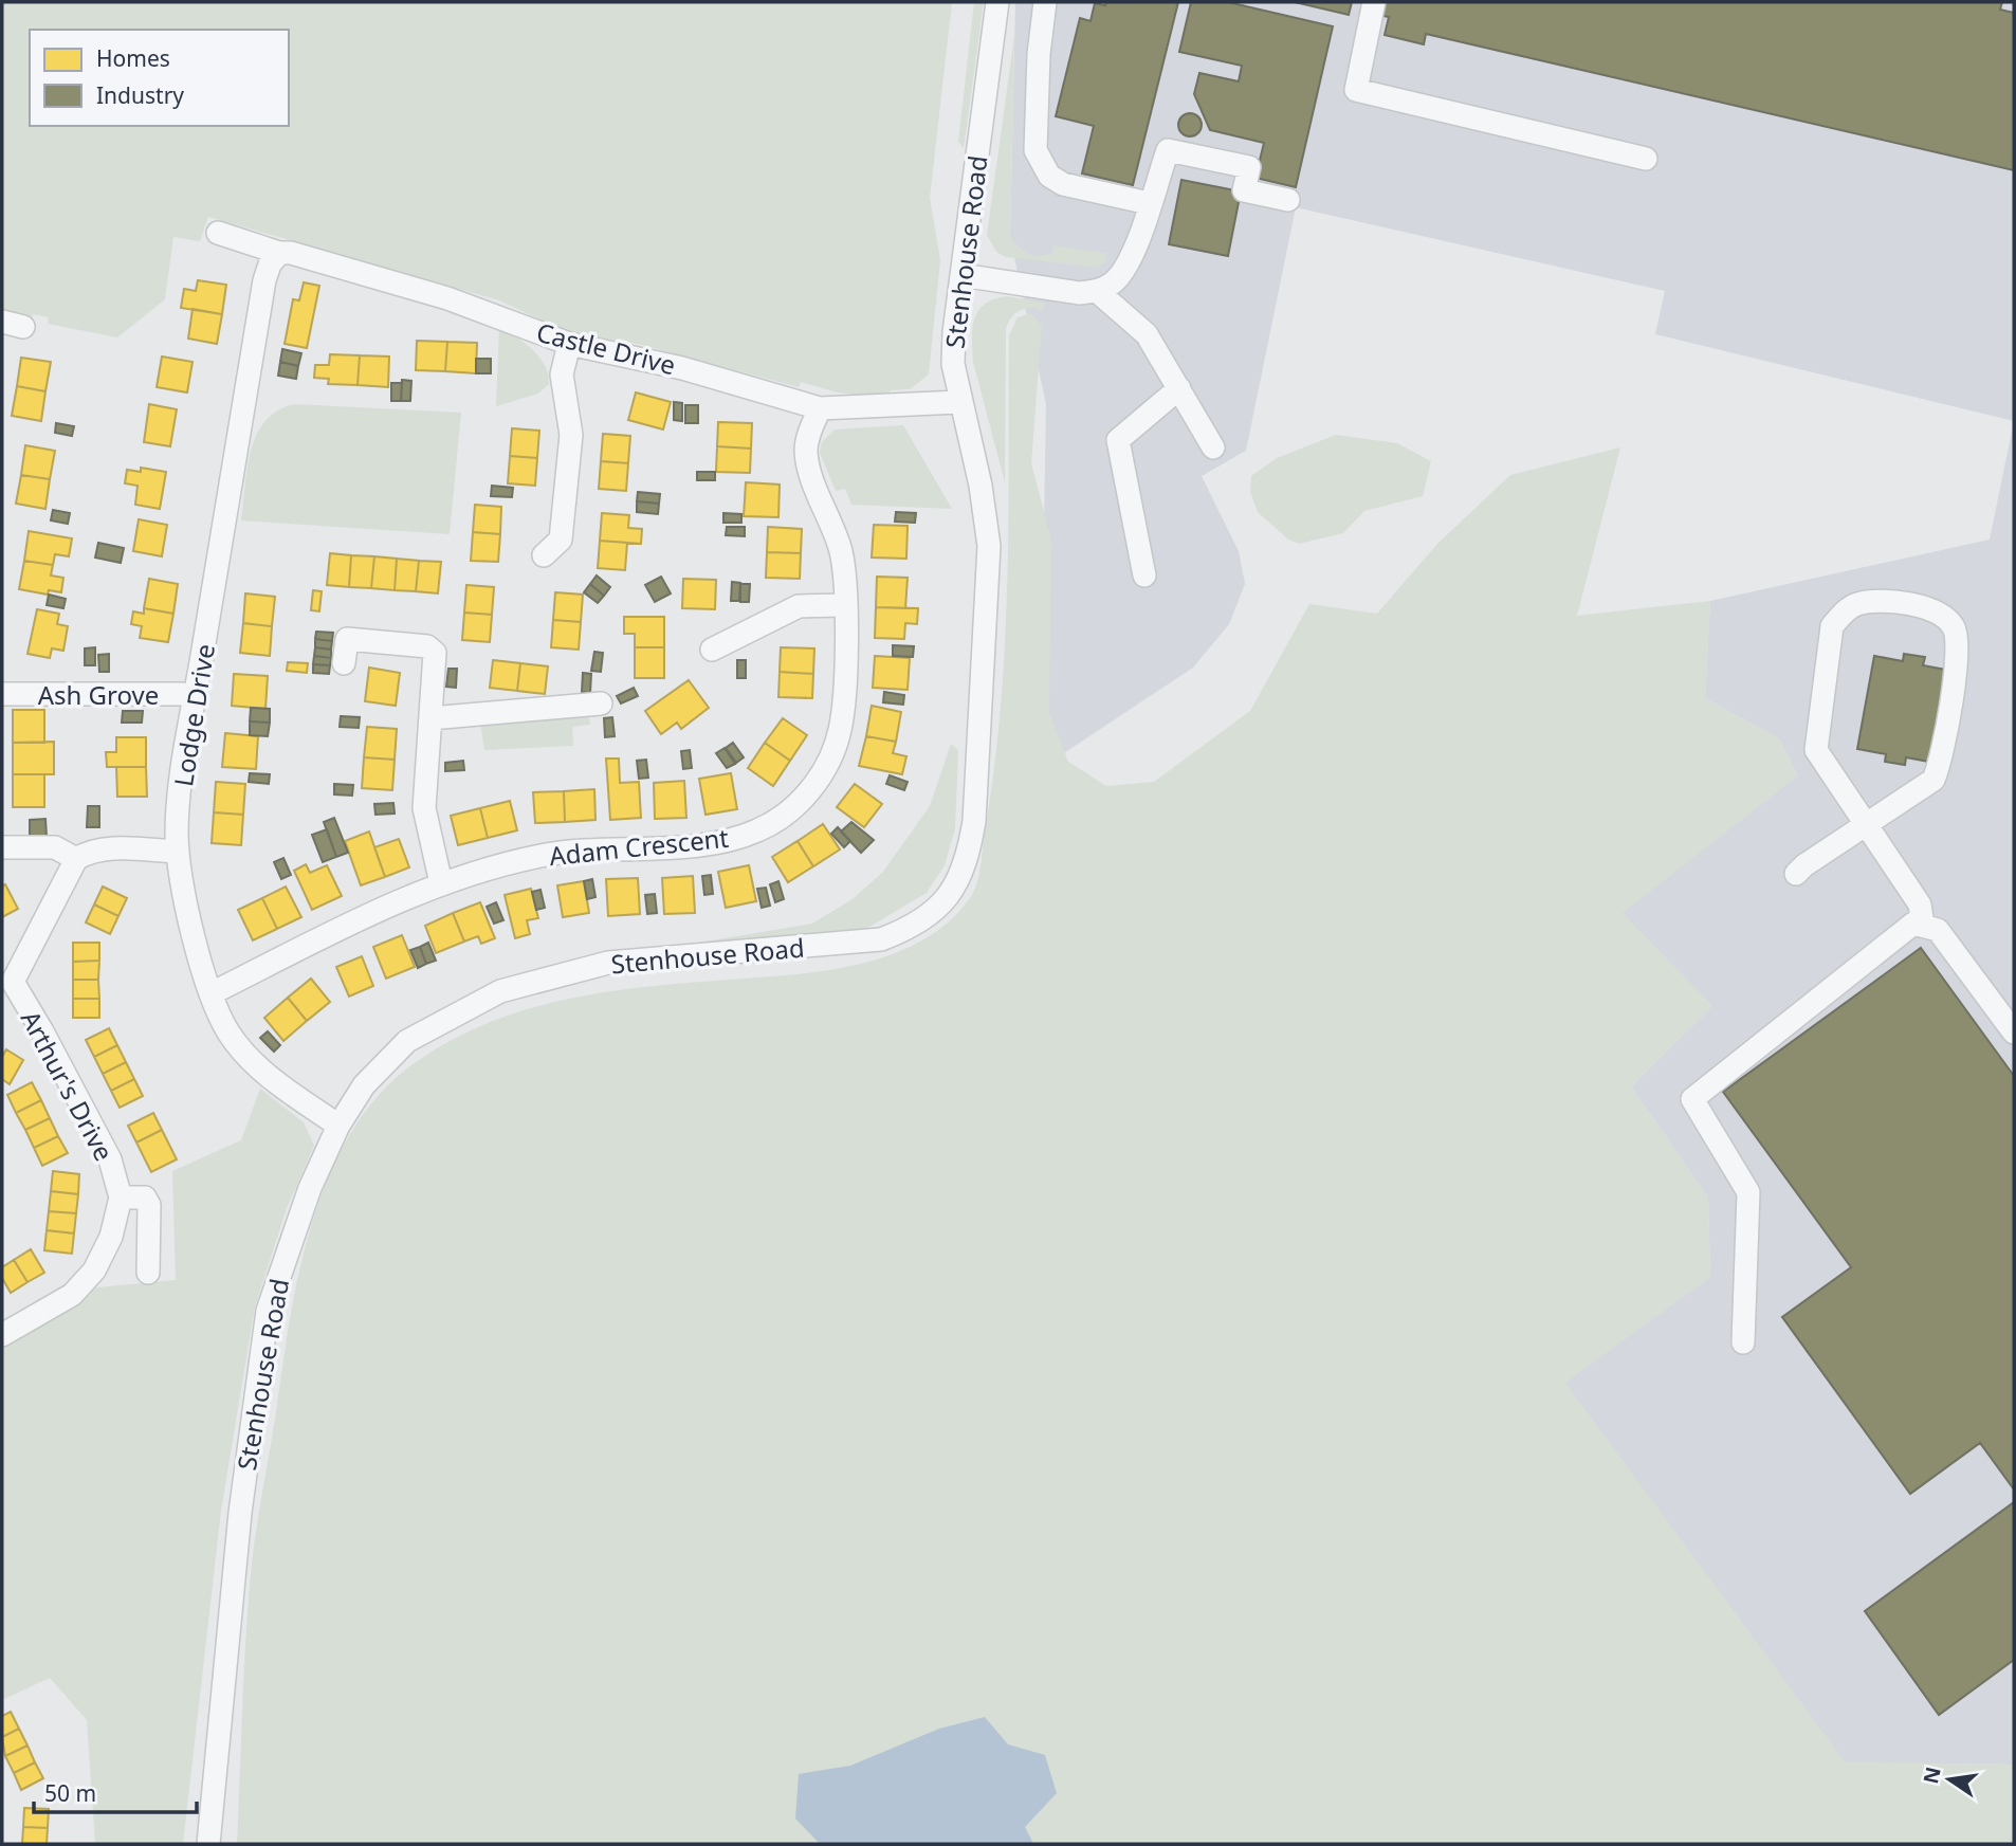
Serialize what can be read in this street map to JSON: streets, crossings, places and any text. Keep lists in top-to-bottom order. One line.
{"streets":{"street":["Stenhouse Road","Castle Drive","Ash Grove","Lodge Drive","Adam Crescent","Arthur's Drive"]},"crossings":[["Stenhouse Road","Castle Drive"],["Stenhouse Road","Lodge Drive"],["Castle Drive","Lodge Drive"],["Castle Drive","Adam Crescent"],["Ash Grove","Lodge Drive"],["Lodge Drive","Adam Crescent"]],"legend":["Homes","Industry"],"scale_bar":"50 m","north":"left"}
